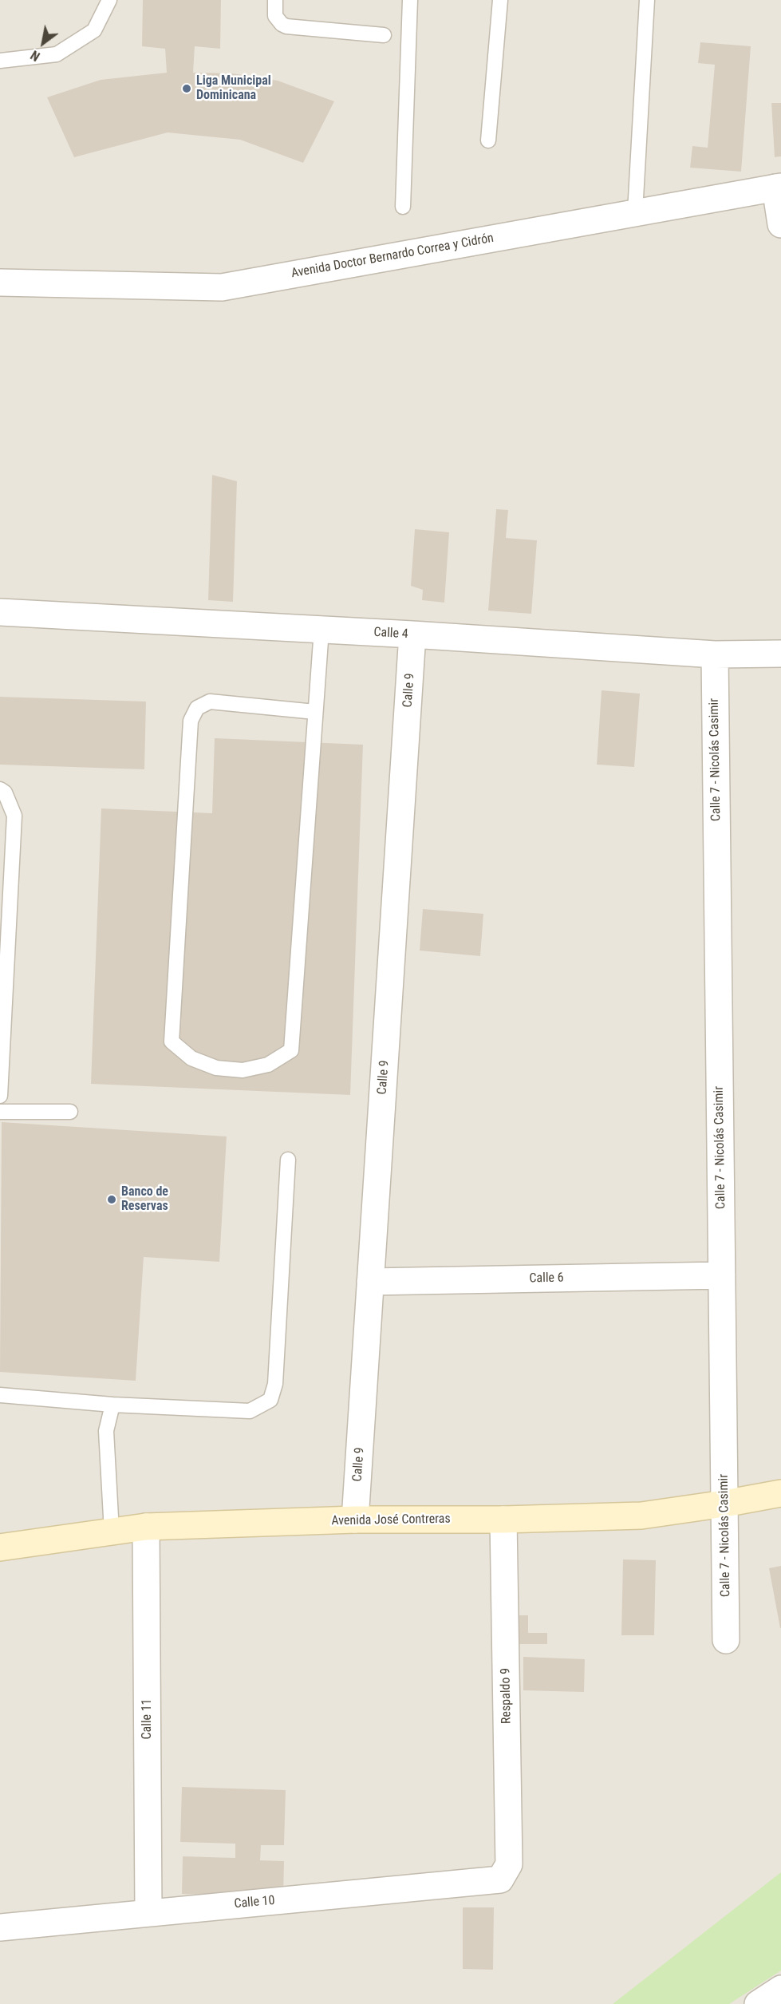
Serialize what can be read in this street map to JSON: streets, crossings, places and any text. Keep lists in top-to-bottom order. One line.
{"streets":{"main road":["Avenida José Contreras"],"street":["Avenida Doctor Bernardo Correa y Cidrón","Calle 4","Calle 9","Calle 7 - Nicolás Casimir","Calle 6","Respaldo 9","Calle 11","Calle 10"]},"crossings":[["Calle 4","Calle 9"],["Calle 4","Calle 7 - Nicolás Casimir"],["Calle 9","Calle 6"],["Calle 9","Avenida José Contreras"],["Calle 7 - Nicolás Casimir","Calle 6"],["Calle 7 - Nicolás Casimir","Avenida José Contreras"],["Avenida José Contreras","Respaldo 9"],["Avenida José Contreras","Calle 11"],["Respaldo 9","Calle 10"],["Calle 11","Calle 10"]],"places":["Liga Municipal Dominicana","Banco de Reservas"],"north":"bottom left"}
